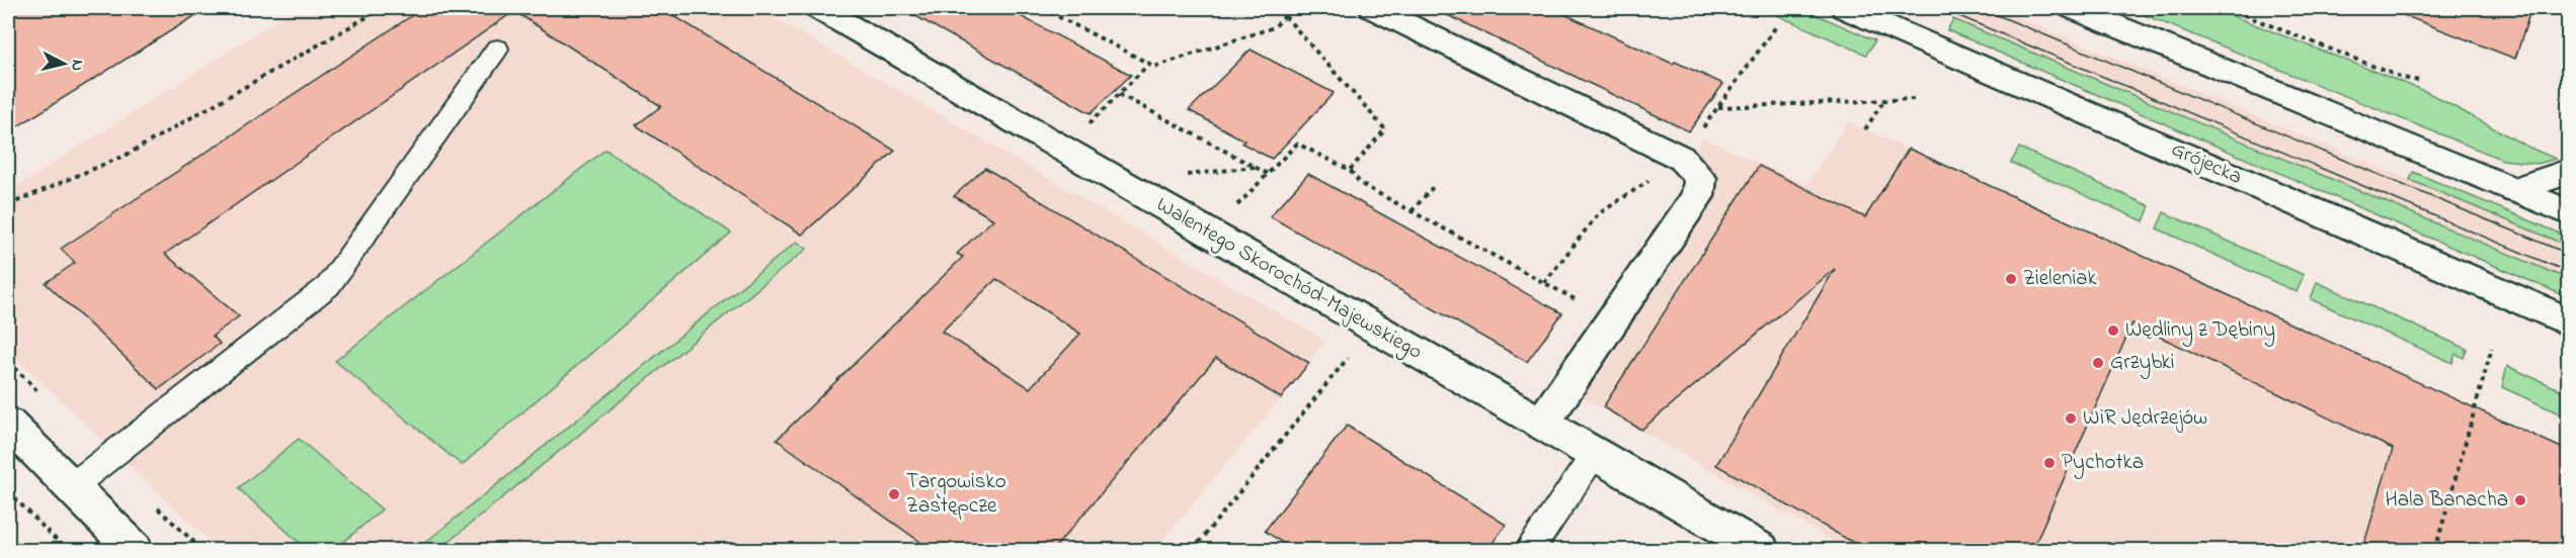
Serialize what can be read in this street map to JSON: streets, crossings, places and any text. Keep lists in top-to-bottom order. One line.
{"streets":{"street":["Grójecka","Walentego Skorochód-Majewskiego"]},"places":["Zieleniak","Wędliny z Dębiny","Grzybki","WiR Jędrzejów","Pychotka","Targowisko Zastępcze","Hala Banacha"],"north":"right"}
